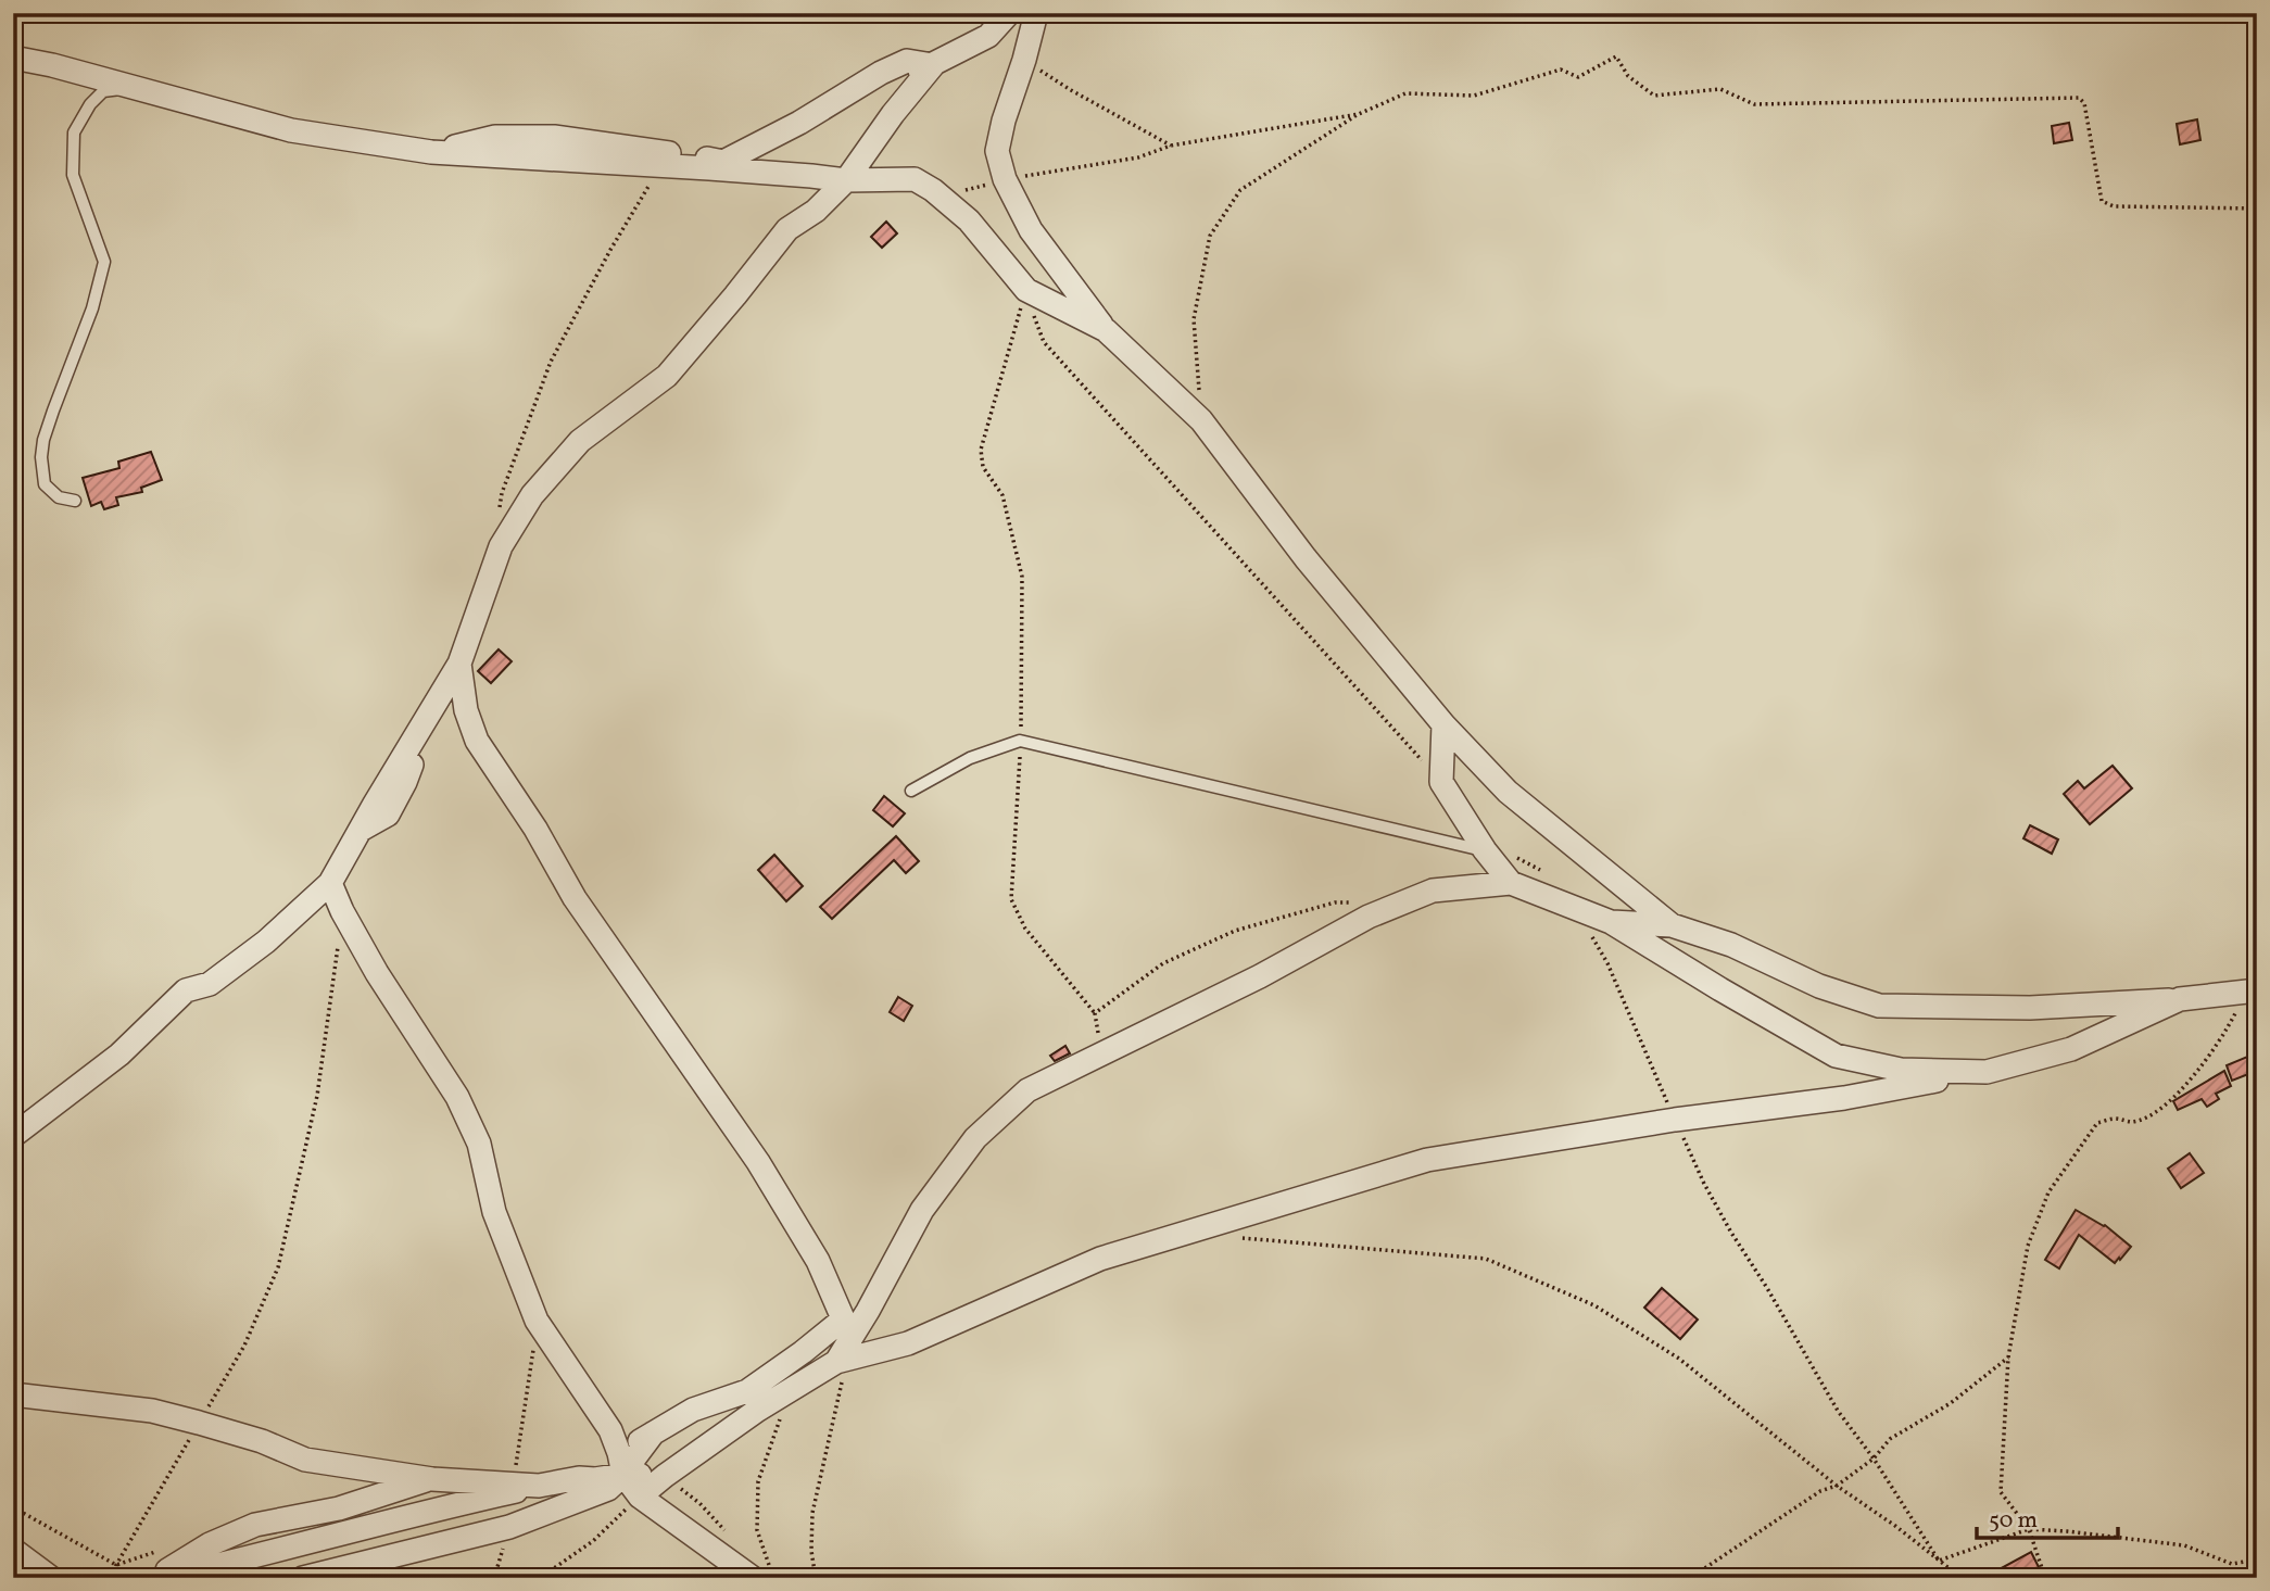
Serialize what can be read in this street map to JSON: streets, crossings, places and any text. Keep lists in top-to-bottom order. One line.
{"scale_bar":"50 m"}
